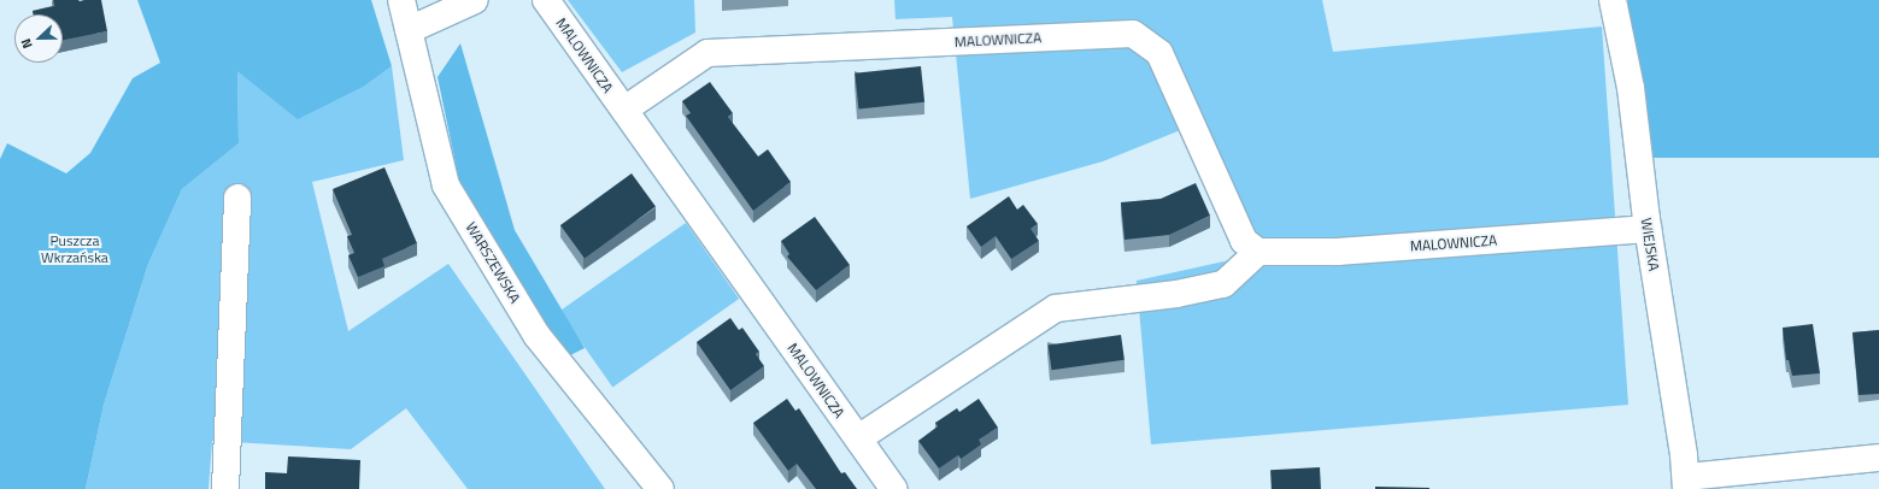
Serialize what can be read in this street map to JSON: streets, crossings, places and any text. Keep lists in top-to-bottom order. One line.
{"streets":{"street":["MALOWNICZA","WIEJSKA","WARSZEWSKA"]},"crossings":[["MALOWNICZA","WIEJSKA"]],"parks":["Puszcza Wkrzańska"],"north":"left"}
